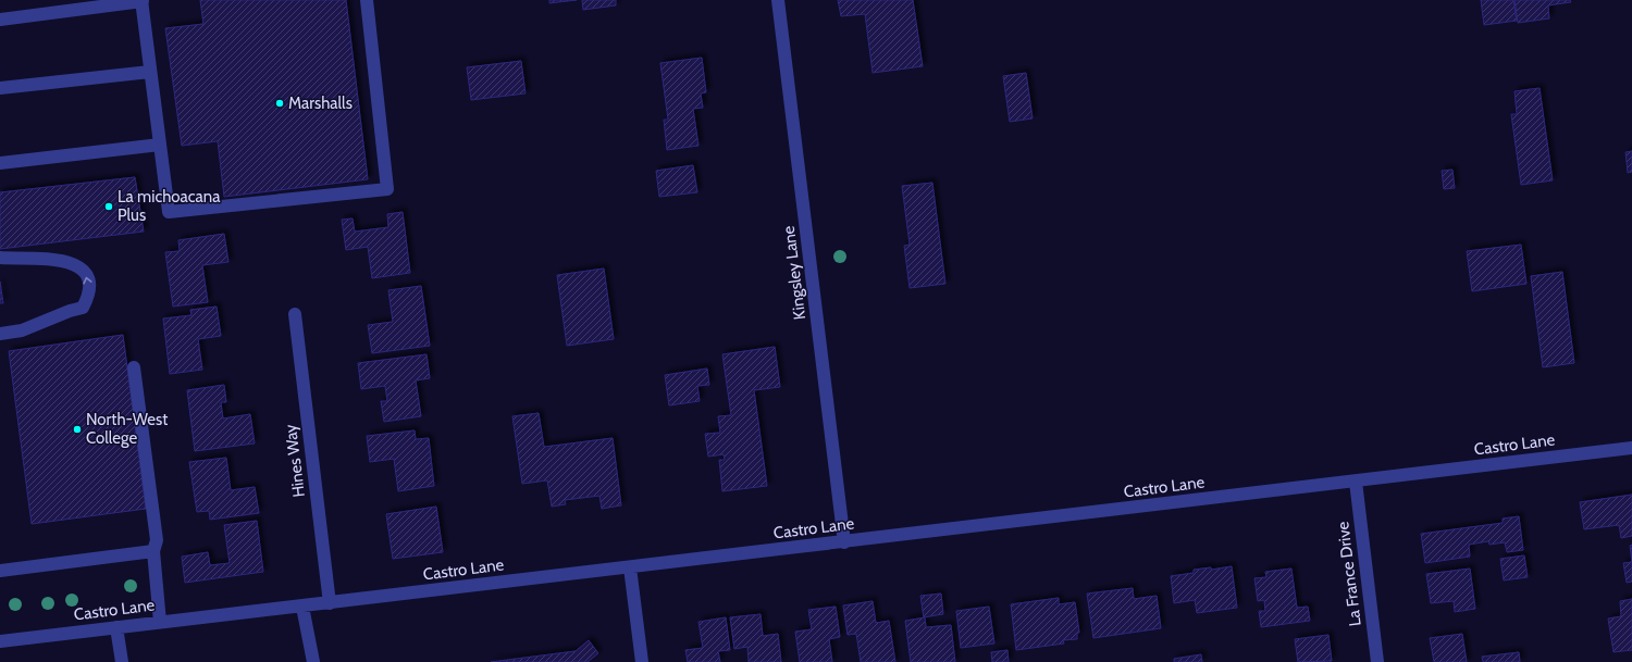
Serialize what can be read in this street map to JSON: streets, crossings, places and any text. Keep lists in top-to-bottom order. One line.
{"streets":{"street":["Kingsley Lane","Castro Lane","Hines Way","La France Drive"]},"crossings":[["Kingsley Lane","Castro Lane"],["Castro Lane","Hines Way"],["Castro Lane","La France Drive"]],"places":["Marshalls","La michoacana Plus","North-West College"]}
